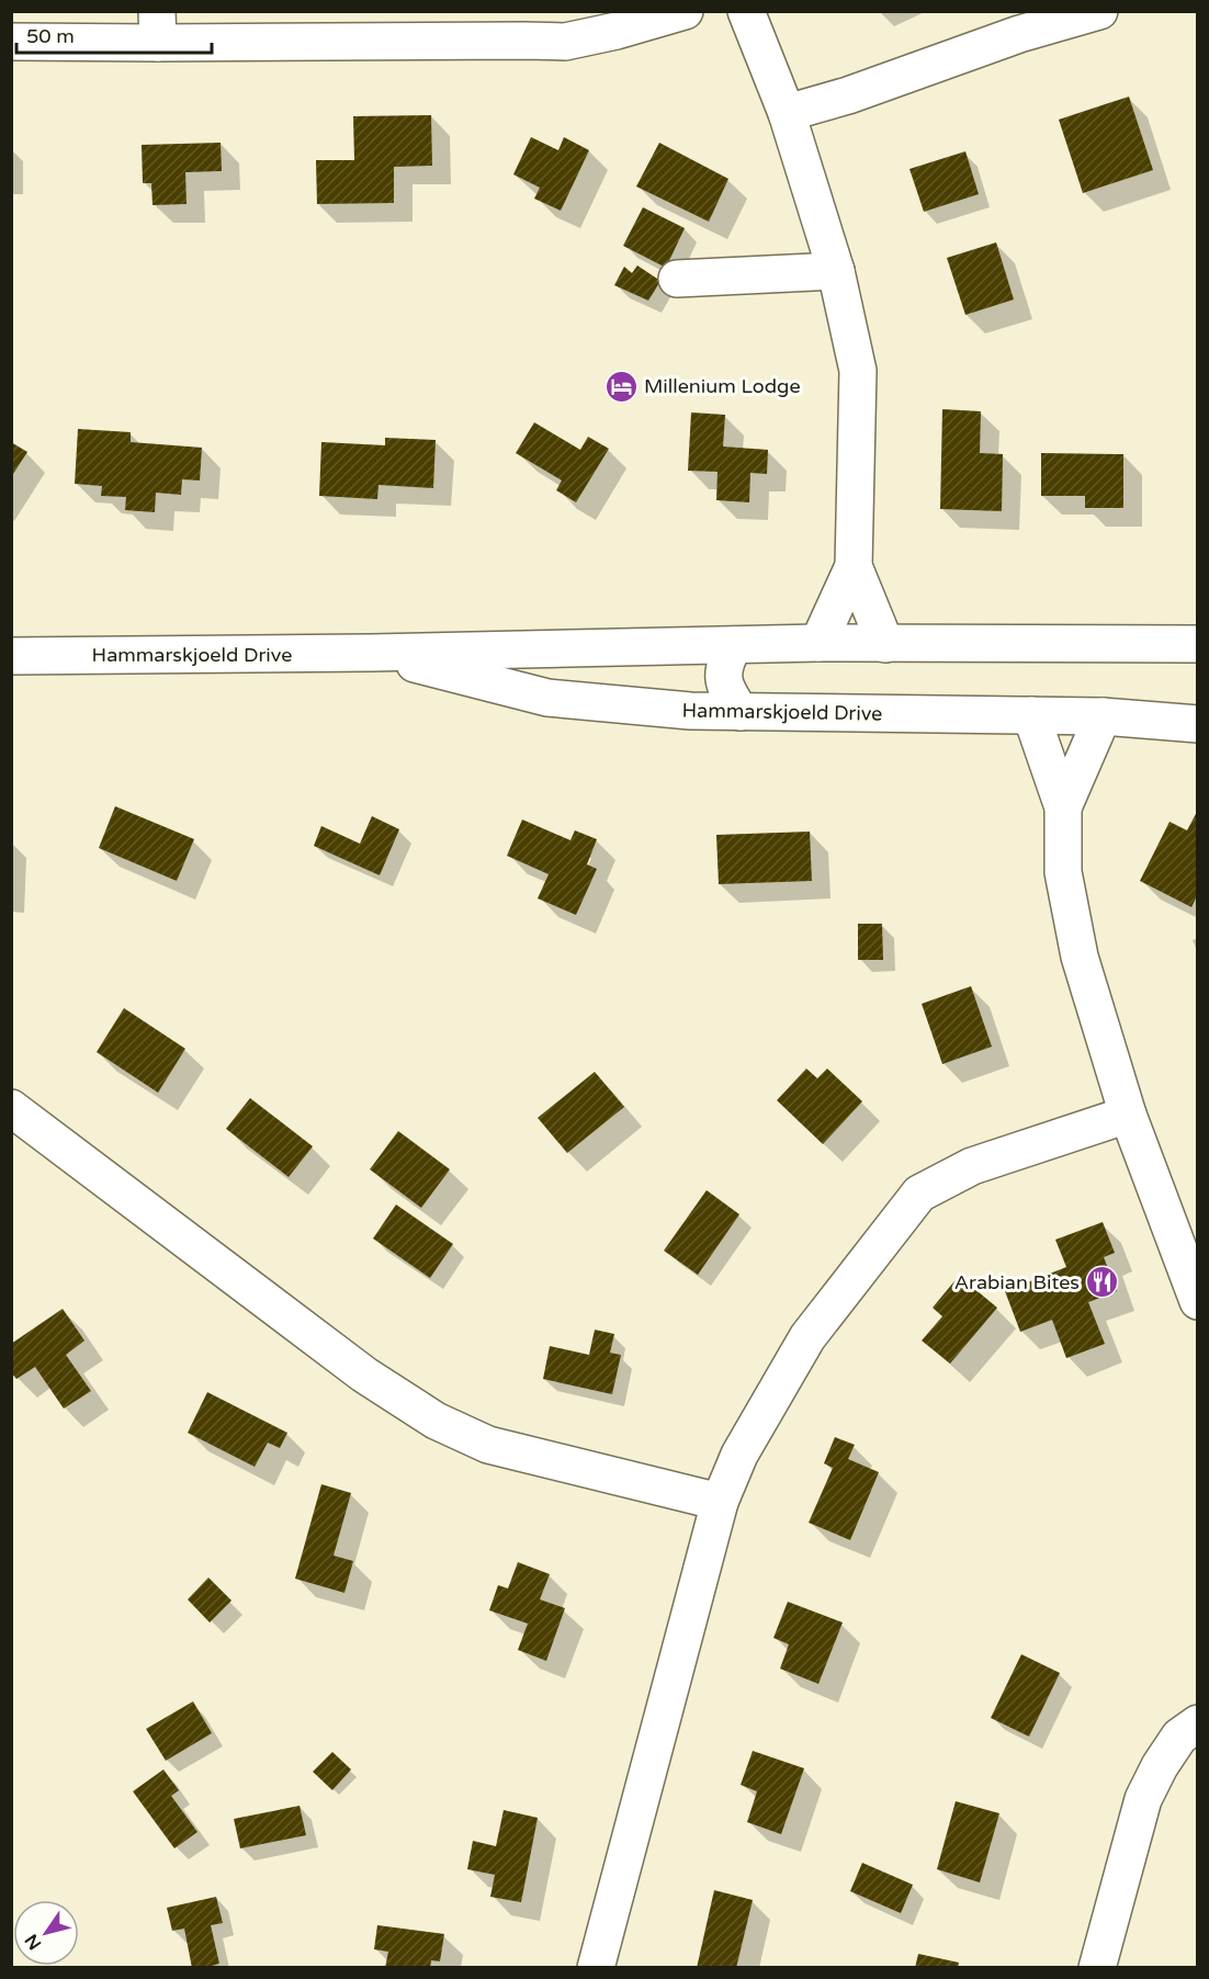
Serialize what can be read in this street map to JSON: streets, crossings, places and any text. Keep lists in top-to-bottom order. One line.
{"streets":{"street":["Hammarskjoeld Drive"]},"places":{"hotel":["Millenium Lodge"],"restaurant":["Arabian Bites"]},"scale_bar":"50 m","north":"bottom left"}
